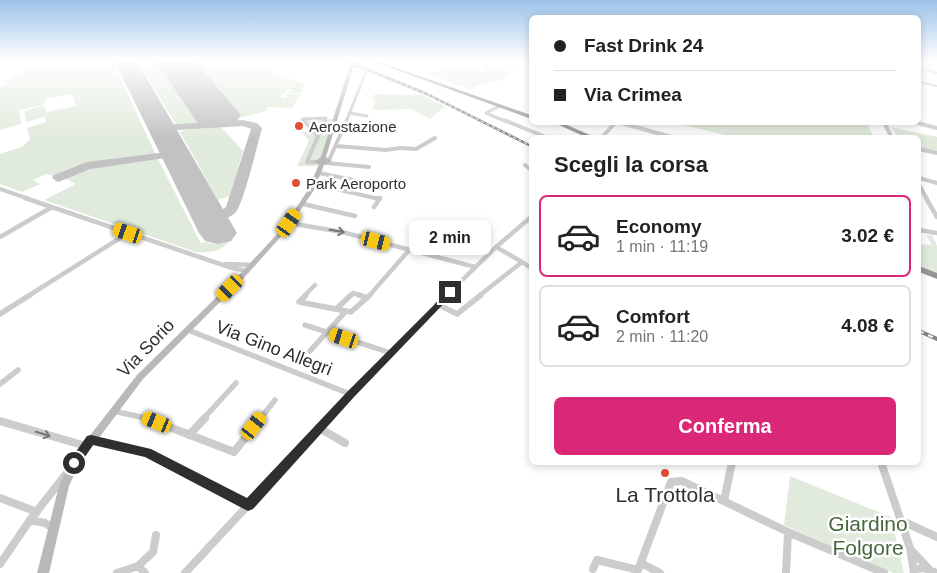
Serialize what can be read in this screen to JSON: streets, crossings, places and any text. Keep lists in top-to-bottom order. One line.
{"streets":{"main road":["Via Sorio"],"street":["Via Gino Allegri"]},"crossings":[["Via Sorio","Via Gino Allegri"]],"parks":["Giardino Folgore"],"places":["Aerostazione","Park Aeroporto","La Trottola"],"page":{"banner":["Fast Drink 24","Via Crimea"],"heading":"Scegli la corsa","list":[{"name":"Economy","note":"1 min · 11:19","value":"3.02 €"},{"name":"Comfort","note":"2 min · 11:20","value":"4.08 €"}],"bubble":"2 min","buttons":"Conferma"}}
